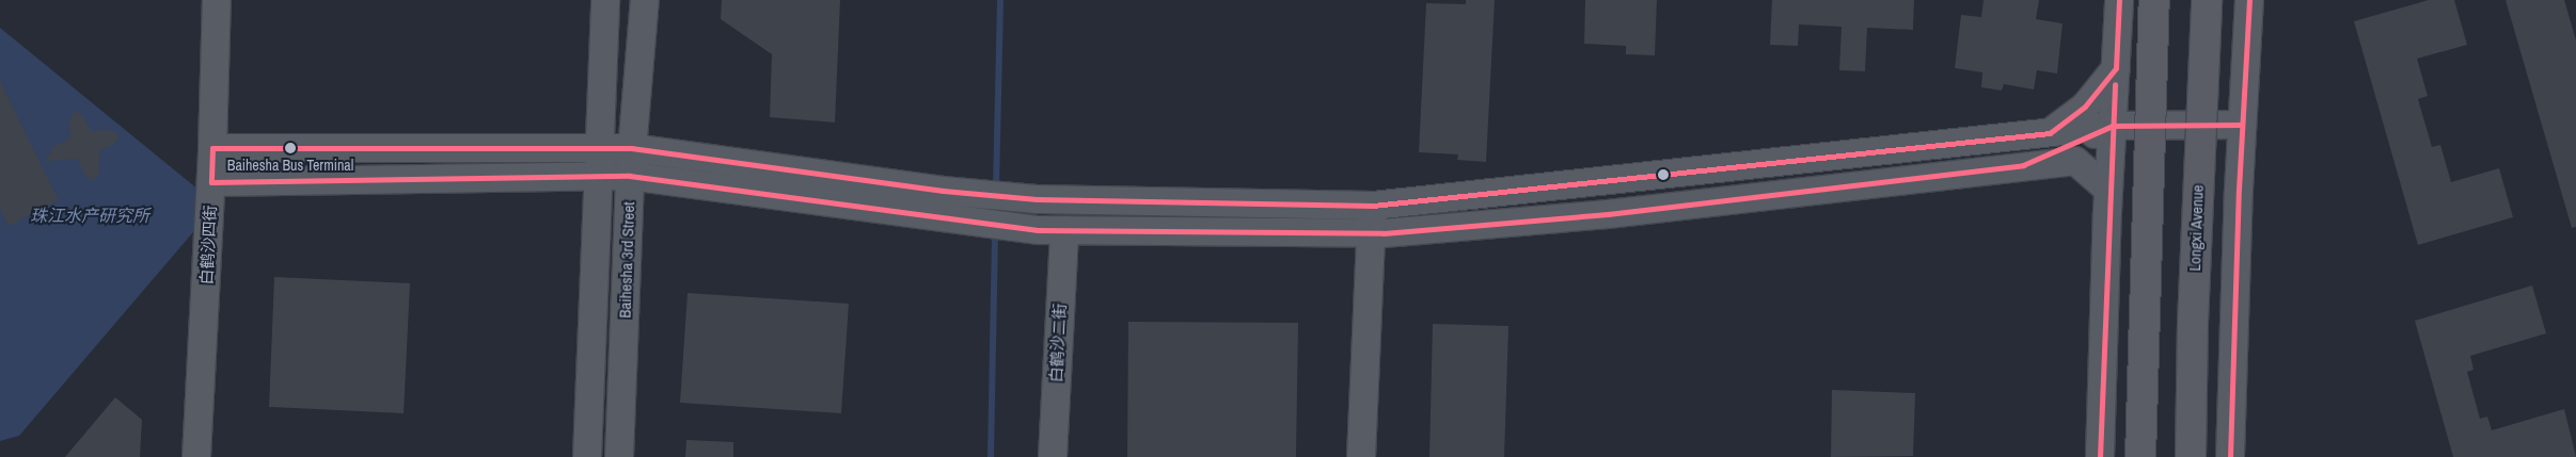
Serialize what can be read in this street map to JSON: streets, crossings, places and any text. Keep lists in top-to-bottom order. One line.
{"streets":{"main road":["Longxi Avenue"],"street":["白鹤沙四街","Baihesha 3rd Street","白鹤沙二街"]},"water":["珠江水产研究所"],"places":["Baihesha Bus Terminal"]}
